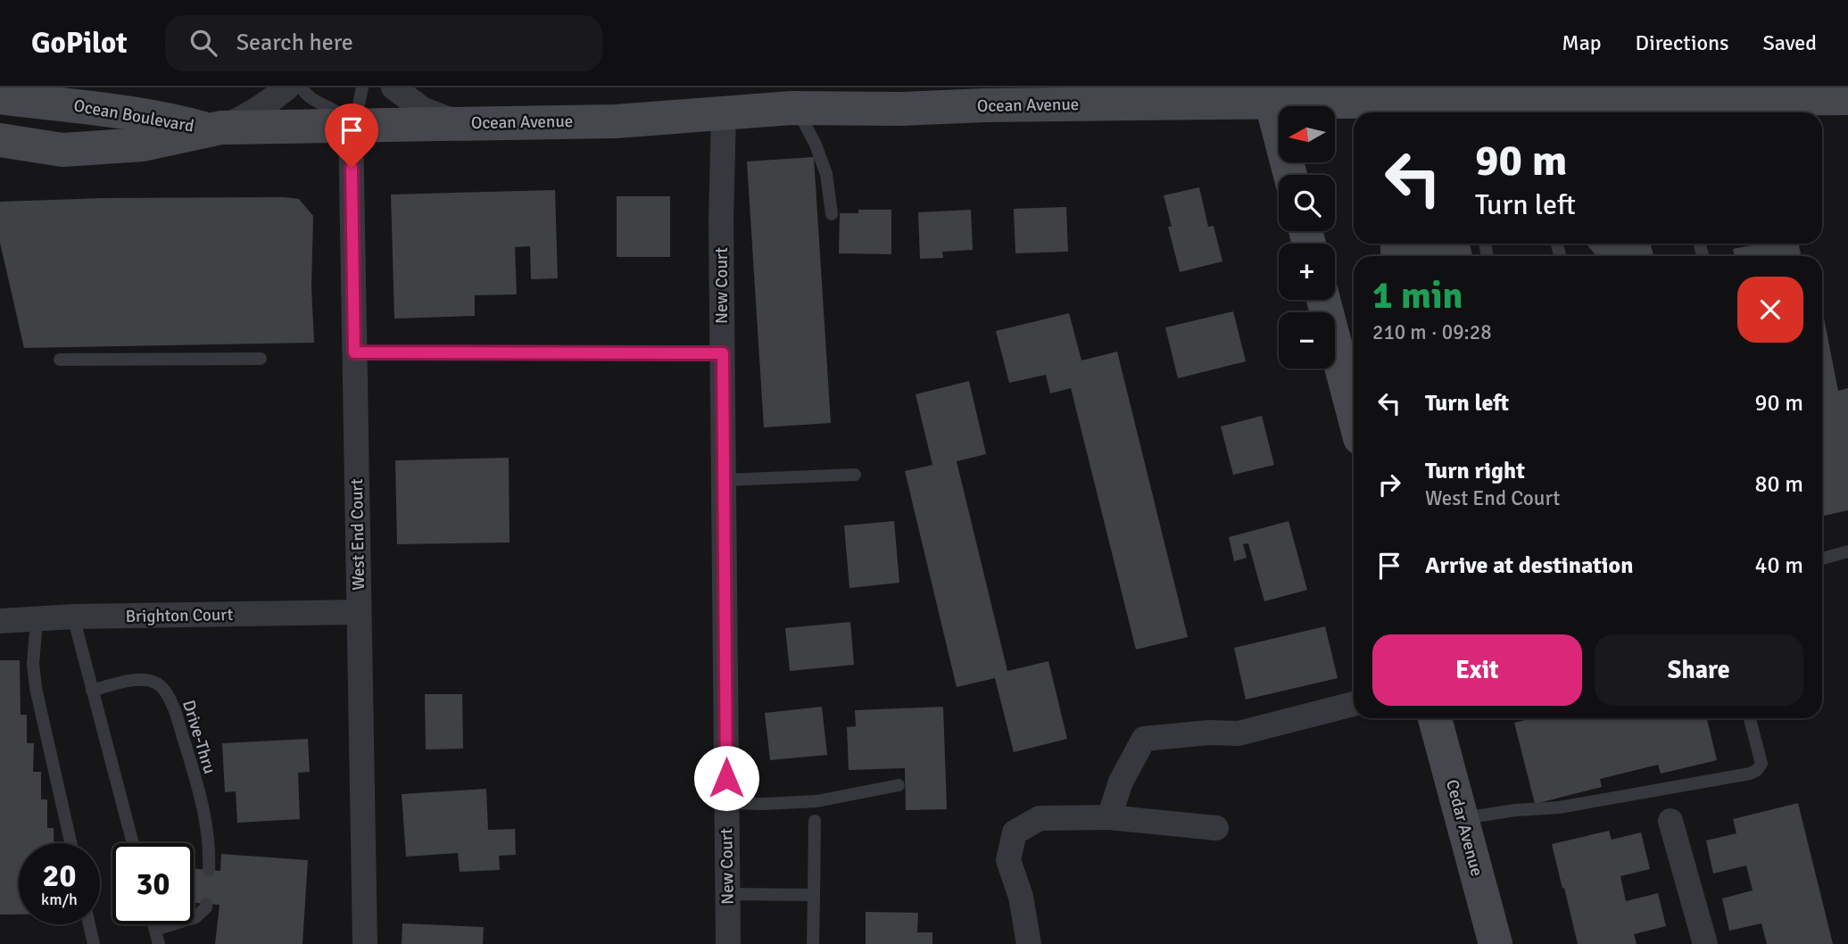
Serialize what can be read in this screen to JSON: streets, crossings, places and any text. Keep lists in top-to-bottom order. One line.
{"streets":{"main road":["Ocean Avenue","Ocean Boulevard","Cedar Avenue"],"street":["New Court","West End Court","Brighton Court"],"lane":["Drive-Thru"]},"crossings":[["Ocean Avenue","Ocean Boulevard"],["Ocean Avenue","New Court"],["Ocean Avenue","West End Court"],["West End Court","Brighton Court"]],"north":"left","page":{"header":"GoPilot","search":"Search here","nav":["Map","Directions","Saved"],"map_buttons":["+","−"],"turn":["90 m","Turn left"],"heading":["1 min","210 m · 09:28"],"list":[{"name":"Turn left","value":"90 m"},{"name":"Turn right","note":"West End Court","value":"80 m"},{"name":"Arrive at destination","value":"40 m"}],"buttons":["Exit","Share"],"speed":"20 km/h","limit":"30"}}
